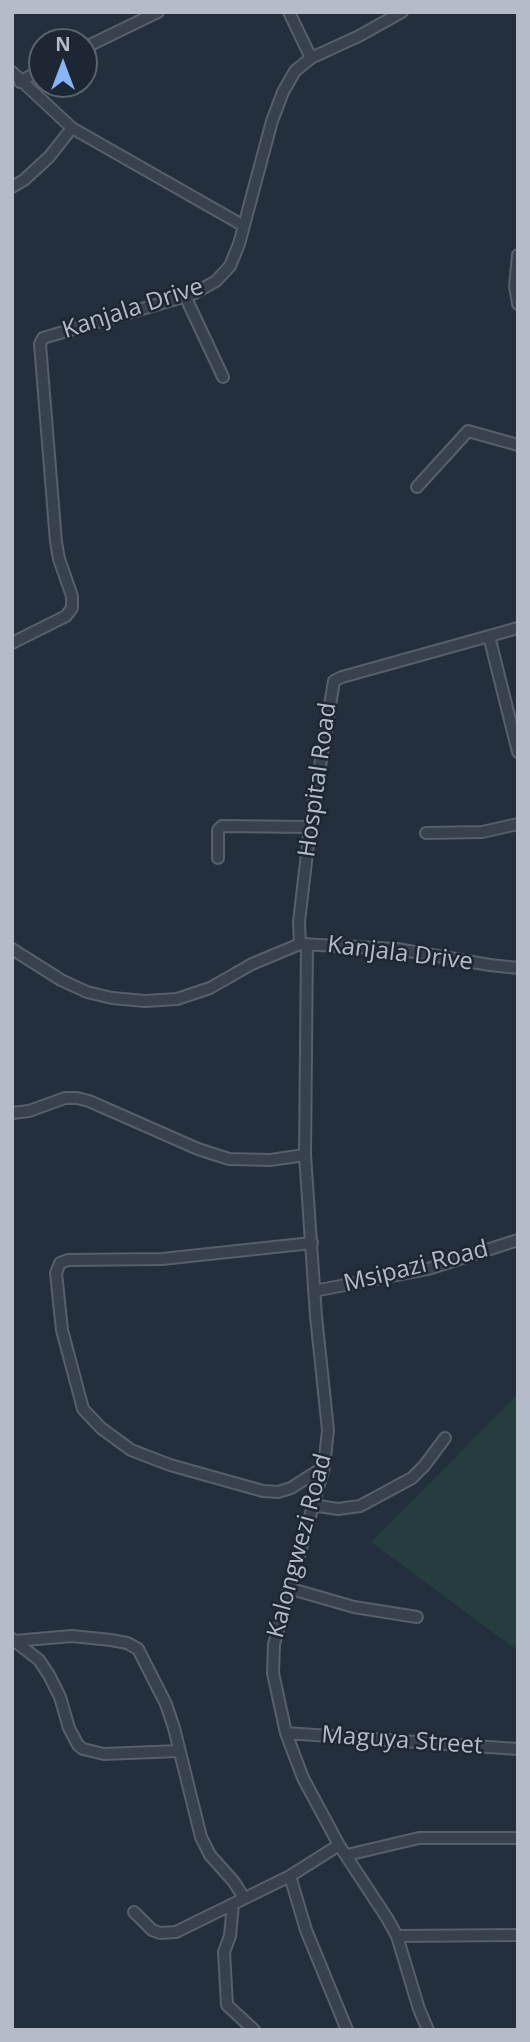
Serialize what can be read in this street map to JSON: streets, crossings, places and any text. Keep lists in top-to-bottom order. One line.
{"streets":{"street":["Kanjala Drive","Hospital Road","Msipazi Road","Kalongwezi Road","Maguya Street"]},"crossings":[["Kanjala Drive","Hospital Road"],["Kanjala Drive","Kalongwezi Road"],["Hospital Road","Kalongwezi Road"],["Msipazi Road","Kalongwezi Road"],["Kalongwezi Road","Maguya Street"]],"north":"top"}
